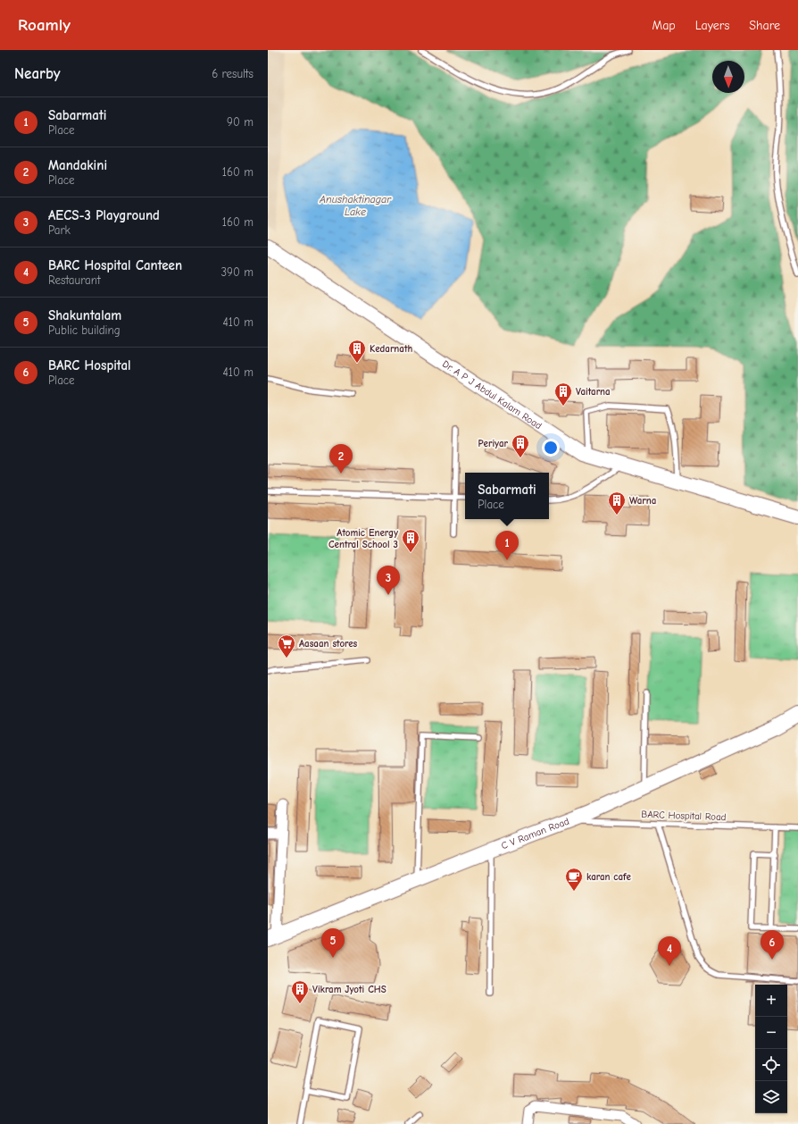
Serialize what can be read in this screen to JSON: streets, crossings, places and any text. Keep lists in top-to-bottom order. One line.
{"streets":{"street":["Dr. A P J Abdul Kalam Road","C V Raman Road"],"lane":["BARC Hospital Road"]},"crossings":[["BARC Hospital Road","C V Raman Road"]],"water":["Anushaktinagar Lake"],"places":{"building":["Kedarnath","Vaitarna","Periyar","Warna","Atomic Energy Central School 3","Vikram Jyoti CHS"],"supermarket":["Aasaan stores"],"cafe":["karan cafe"]},"north":"bottom","page":{"header":"Roamly","nav":["Map","Layers","Share"],"heading":["Nearby","6 results"],"list":[{"mark":"1","name":"Sabarmati","note":"Place","value":"90 m"},{"mark":"2","name":"Mandakini","note":"Place","value":"160 m"},{"mark":"3","name":"AECS-3 Playground","note":"Park","value":"160 m"},{"mark":"4","name":"BARC Hospital Canteen","note":"Restaurant","value":"390 m"},{"mark":"5","name":"Shakuntalam","note":"Public building","value":"410 m"},{"mark":"6","name":"BARC Hospital","note":"Place","value":"410 m"}],"pins":["2","1","3","5","6","4"],"popup":["Sabarmati","Place"],"map_buttons":["+","−"]}}
